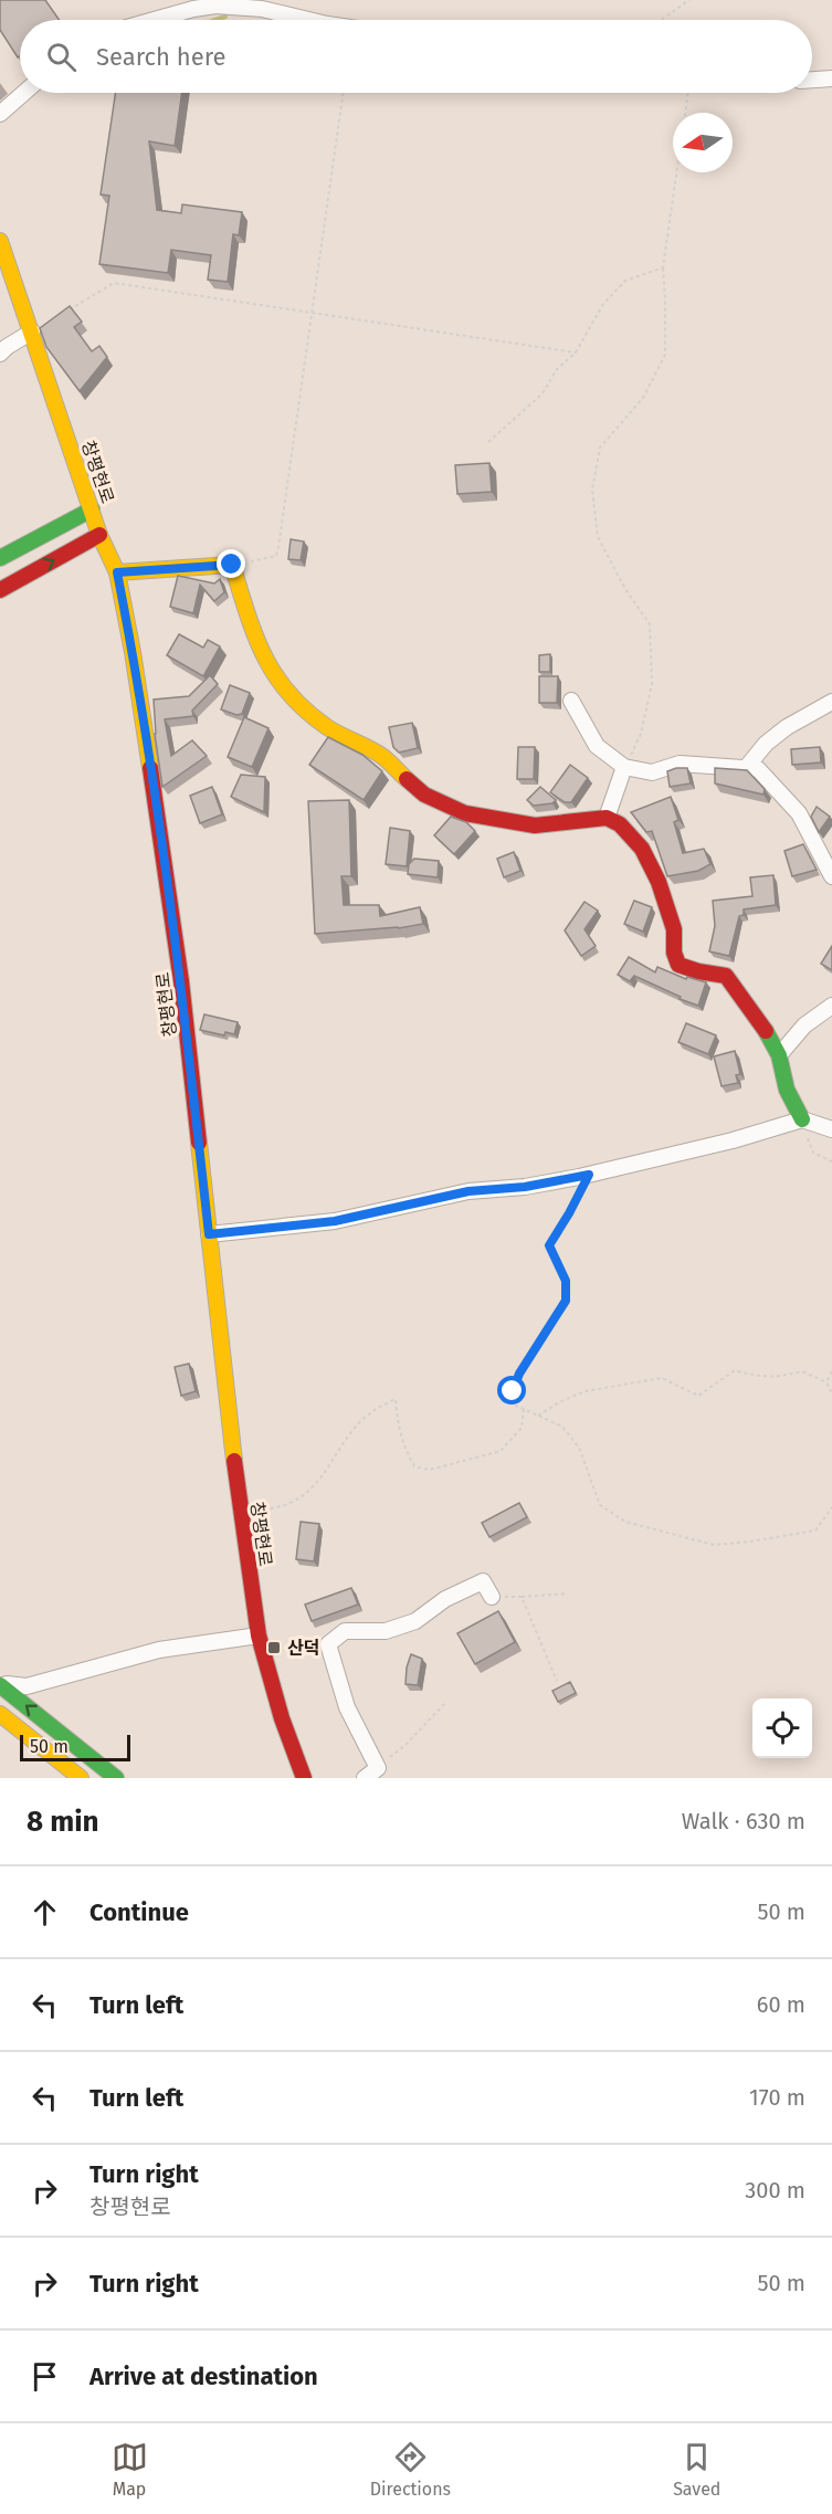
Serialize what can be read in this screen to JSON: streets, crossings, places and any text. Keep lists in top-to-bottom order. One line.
{"streets":{"main road":["창평현로"]},"places":{"transit":["산덕"]},"scale_bar":"50 m","north":"left","page":{"search":"Search here","scale":"50 m","heading":["8 min","Walk · 630 m"],"list":[["Continue","50 m"],["Turn left","60 m"],["Turn left","170 m"],["Turn right","창평현로","300 m"],["Turn right","50 m"],"Arrive at destination"],"nav":["Map","Directions","Saved"]}}
